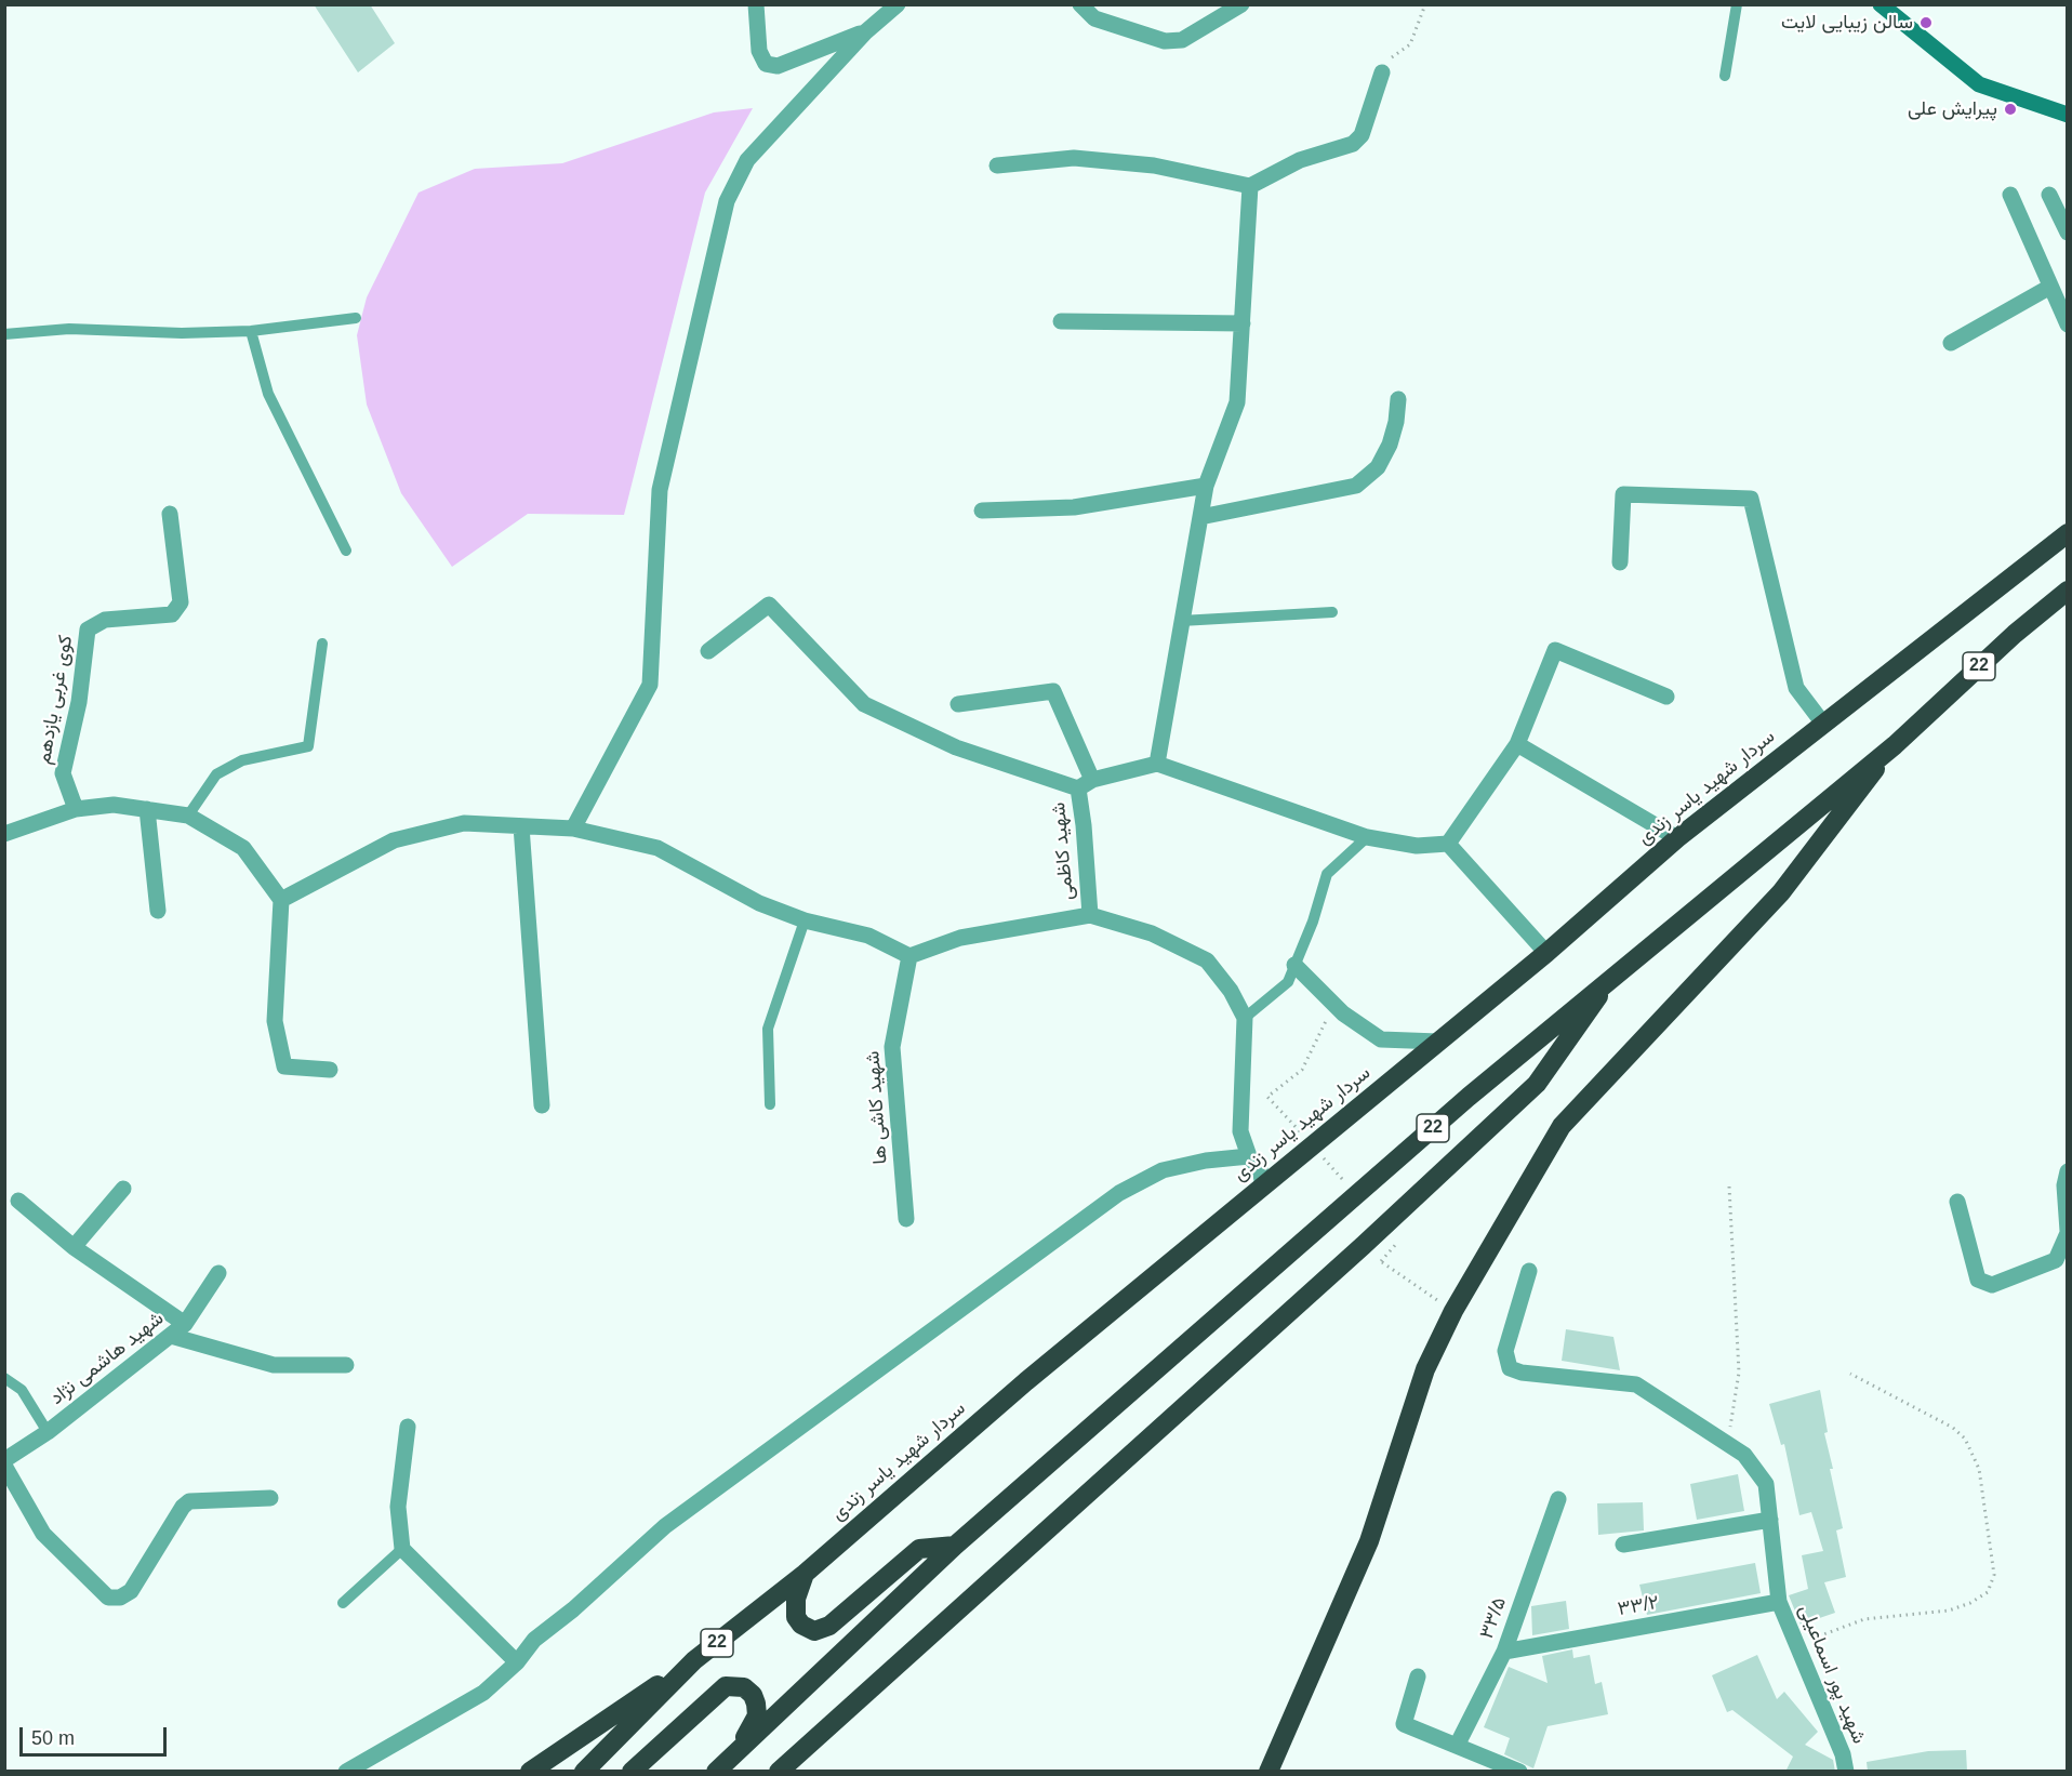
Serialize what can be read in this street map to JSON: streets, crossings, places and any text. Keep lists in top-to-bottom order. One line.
{"streets":{"highway":["22","سردار شهید یاسر زندی"],"street":["کوی غربی یازدهم","شهید کاظمی","شهید کاشی ها","شهید هاشمی نژاد","۳۳/۲","۳۳/۵","شهید پور اسماعیلی"]},"crossings":[["۳۳/۲","۳۳/۵"],["۳۳/۲","شهید پور اسماعیلی"]],"places":["سالن زیبایی لایت","پیرایش علی"],"scale_bar":"50 m"}
